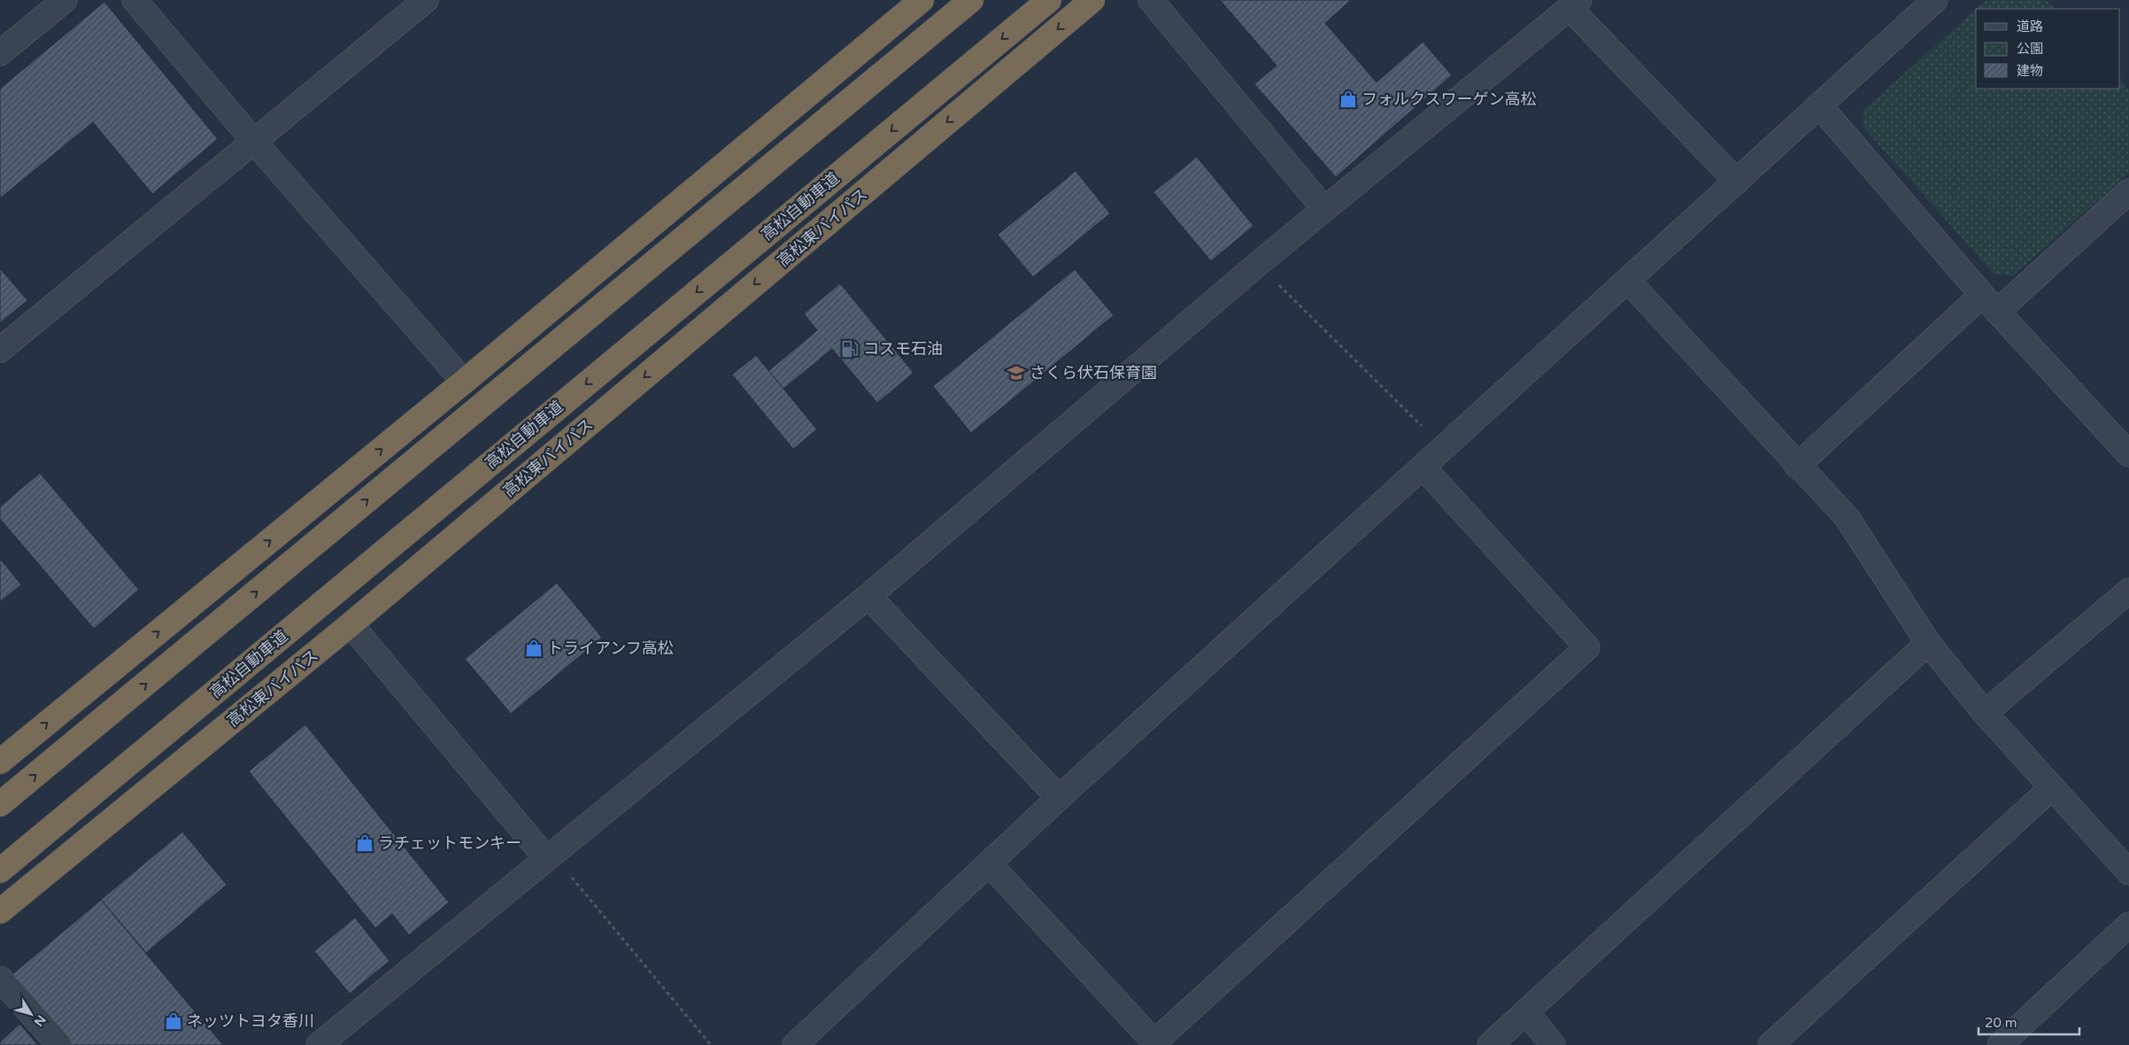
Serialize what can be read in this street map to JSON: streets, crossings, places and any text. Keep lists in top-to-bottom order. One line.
{"streets":{"highway":["高松自動車道","高松東バイパス"]},"places":{"shop":["フォルクスワーゲン高松","トライアンフ高松","ラチェットモンキー","ネッツトヨタ香川"],"fuel station":["コスモ石油"],"school or university":["さくら伏石保育園"]},"legend":["道路","公園","建物"],"scale_bar":"20 m","north":"bottom right"}
